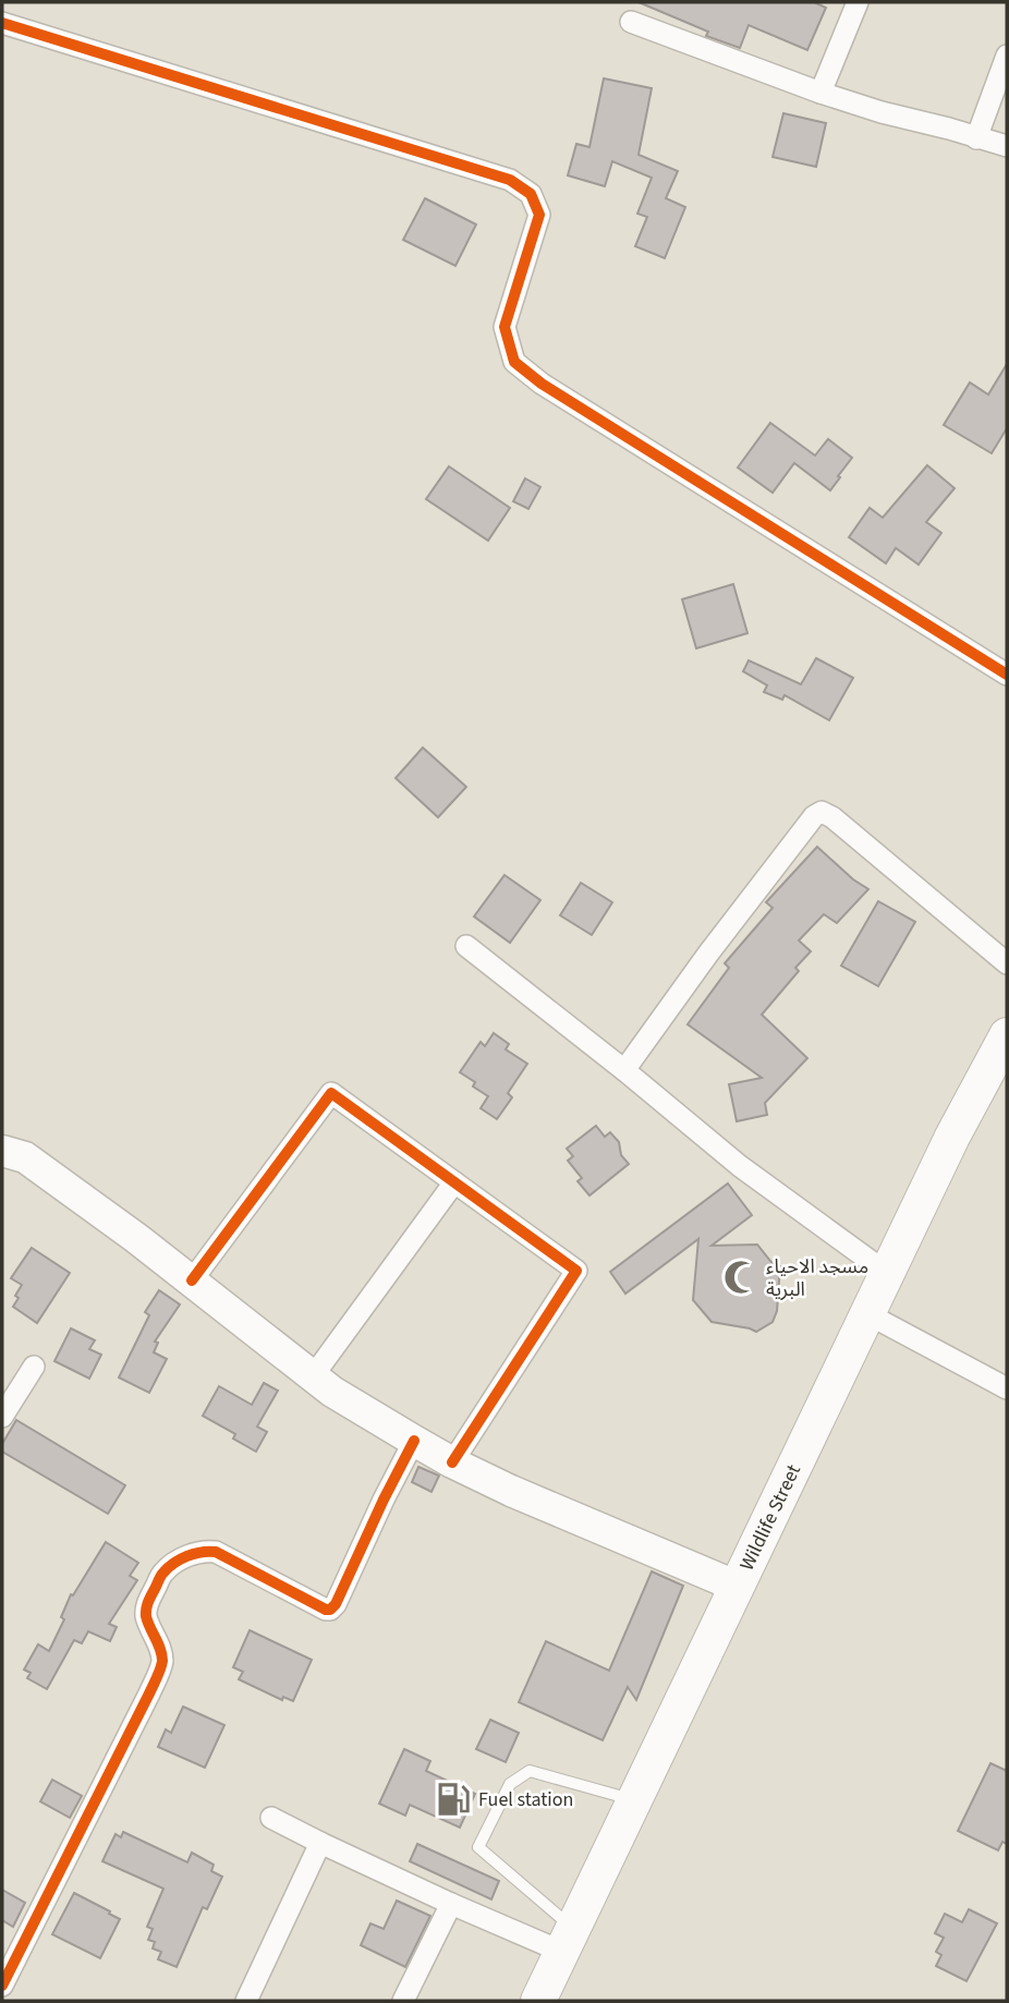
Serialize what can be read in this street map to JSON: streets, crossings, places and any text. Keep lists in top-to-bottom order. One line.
{"streets":{"main road":["Wildlife Street"]},"places":{"mosque":["مسجد الاحياء البرية"],"fuel station":["Fuel station"]}}
